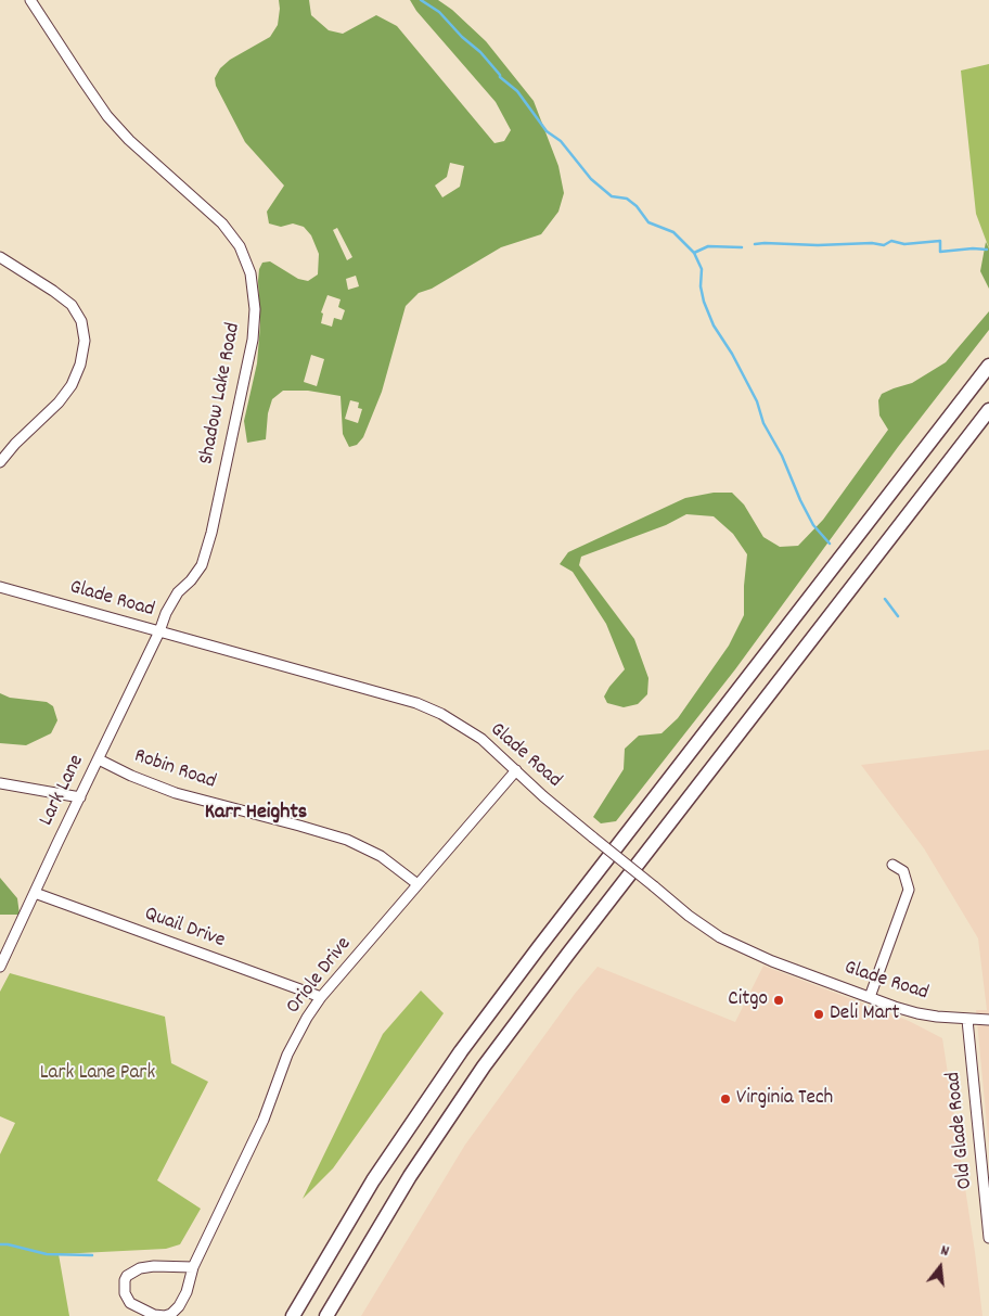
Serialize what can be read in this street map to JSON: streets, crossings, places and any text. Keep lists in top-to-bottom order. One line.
{"streets":{"street":["Shadow Lake Road","Glade Road","Robin Road","Lark Lane","Quail Drive","Oriole Drive","Old Glade Road"]},"crossings":[["Shadow Lake Road","Glade Road"],["Shadow Lake Road","Lark Lane"],["Glade Road","Lark Lane"],["Glade Road","Oriole Drive"],["Glade Road","Old Glade Road"],["Robin Road","Lark Lane"],["Robin Road","Oriole Drive"],["Lark Lane","Quail Drive"],["Quail Drive","Oriole Drive"]],"districts":["Karr Heights"],"parks":["Lark Lane Park"],"places":["Citgo","Deli Mart","Virginia Tech"],"north":"top"}
